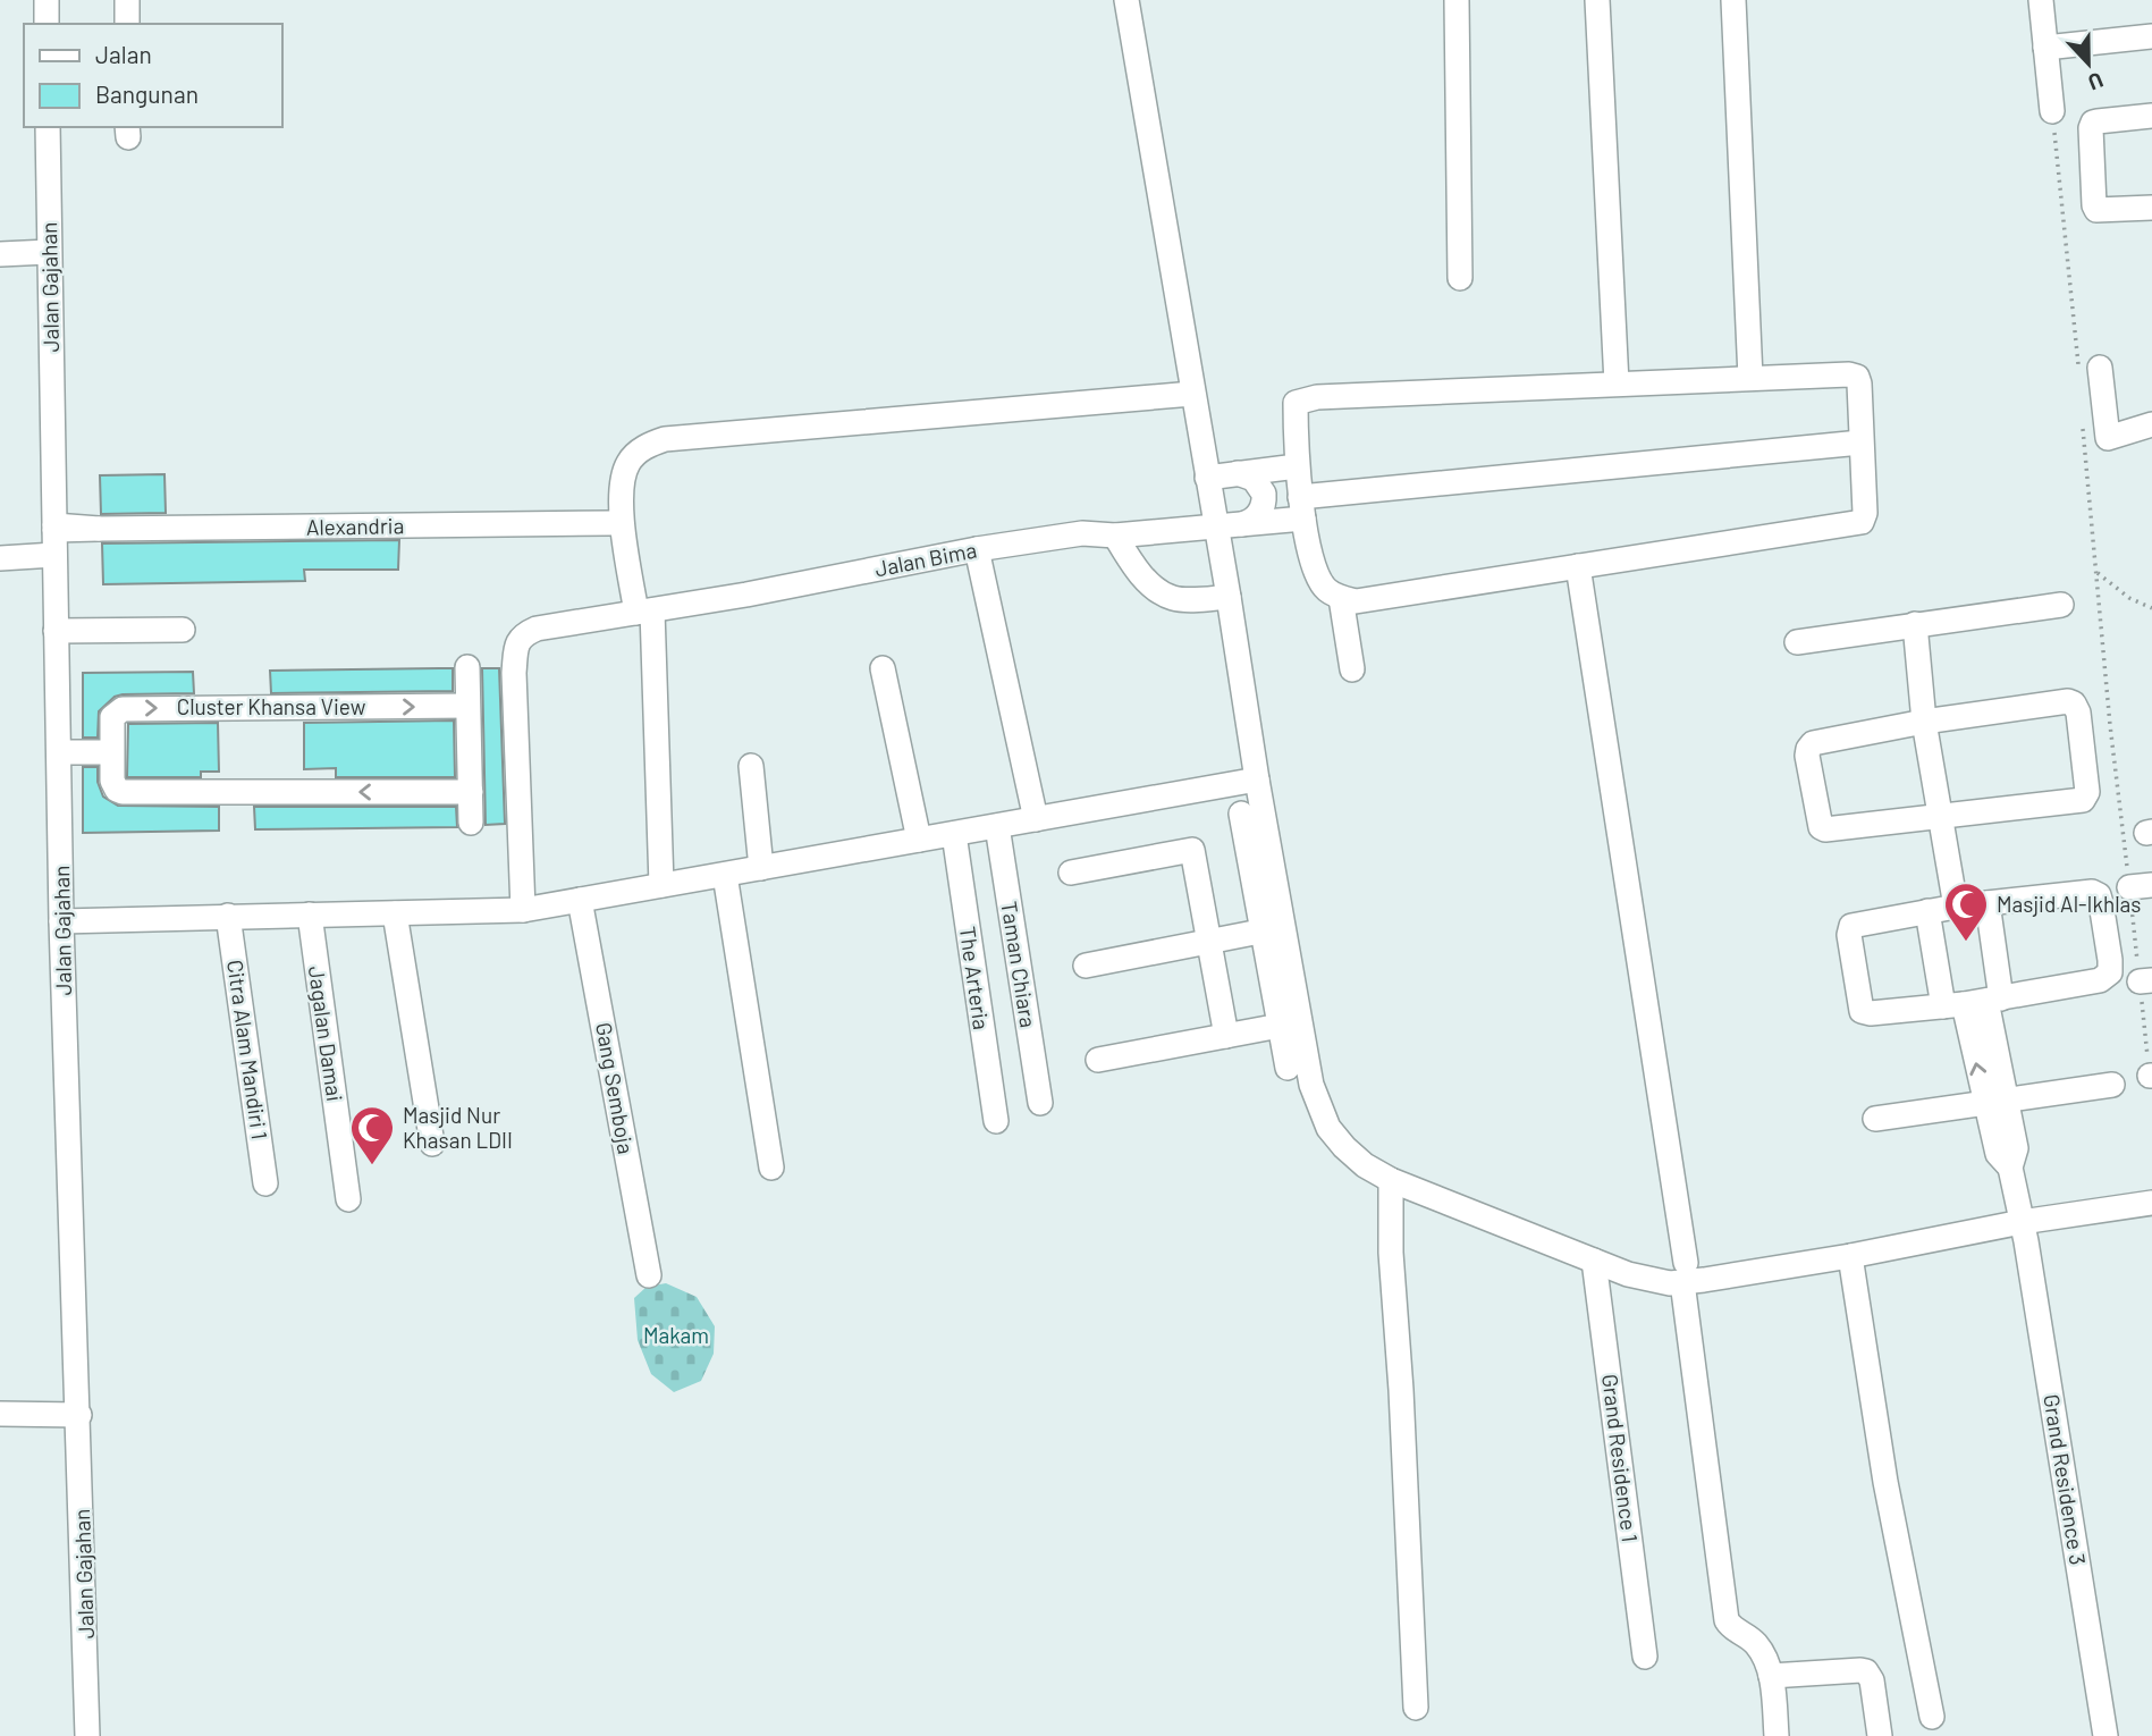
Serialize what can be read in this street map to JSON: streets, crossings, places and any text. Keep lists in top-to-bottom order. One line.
{"streets":{"street":["Jalan Gajahan","Alexandria","Jalan Bima","Cluster Khansa View","Taman Chiara","The Arteria","Jagalan Damai","Citra Alam Mandiri 1","Gang Semboja","Grand Residence 1","Grand Residence 3"]},"crossings":[["Jalan Gajahan","Alexandria"]],"parks":["Makam"],"places":{"mosque":["Masjid Al-Ikhlas","Masjid Nur Khasan LDII"]},"legend":["Jalan","Bangunan"],"north":"bottom"}
